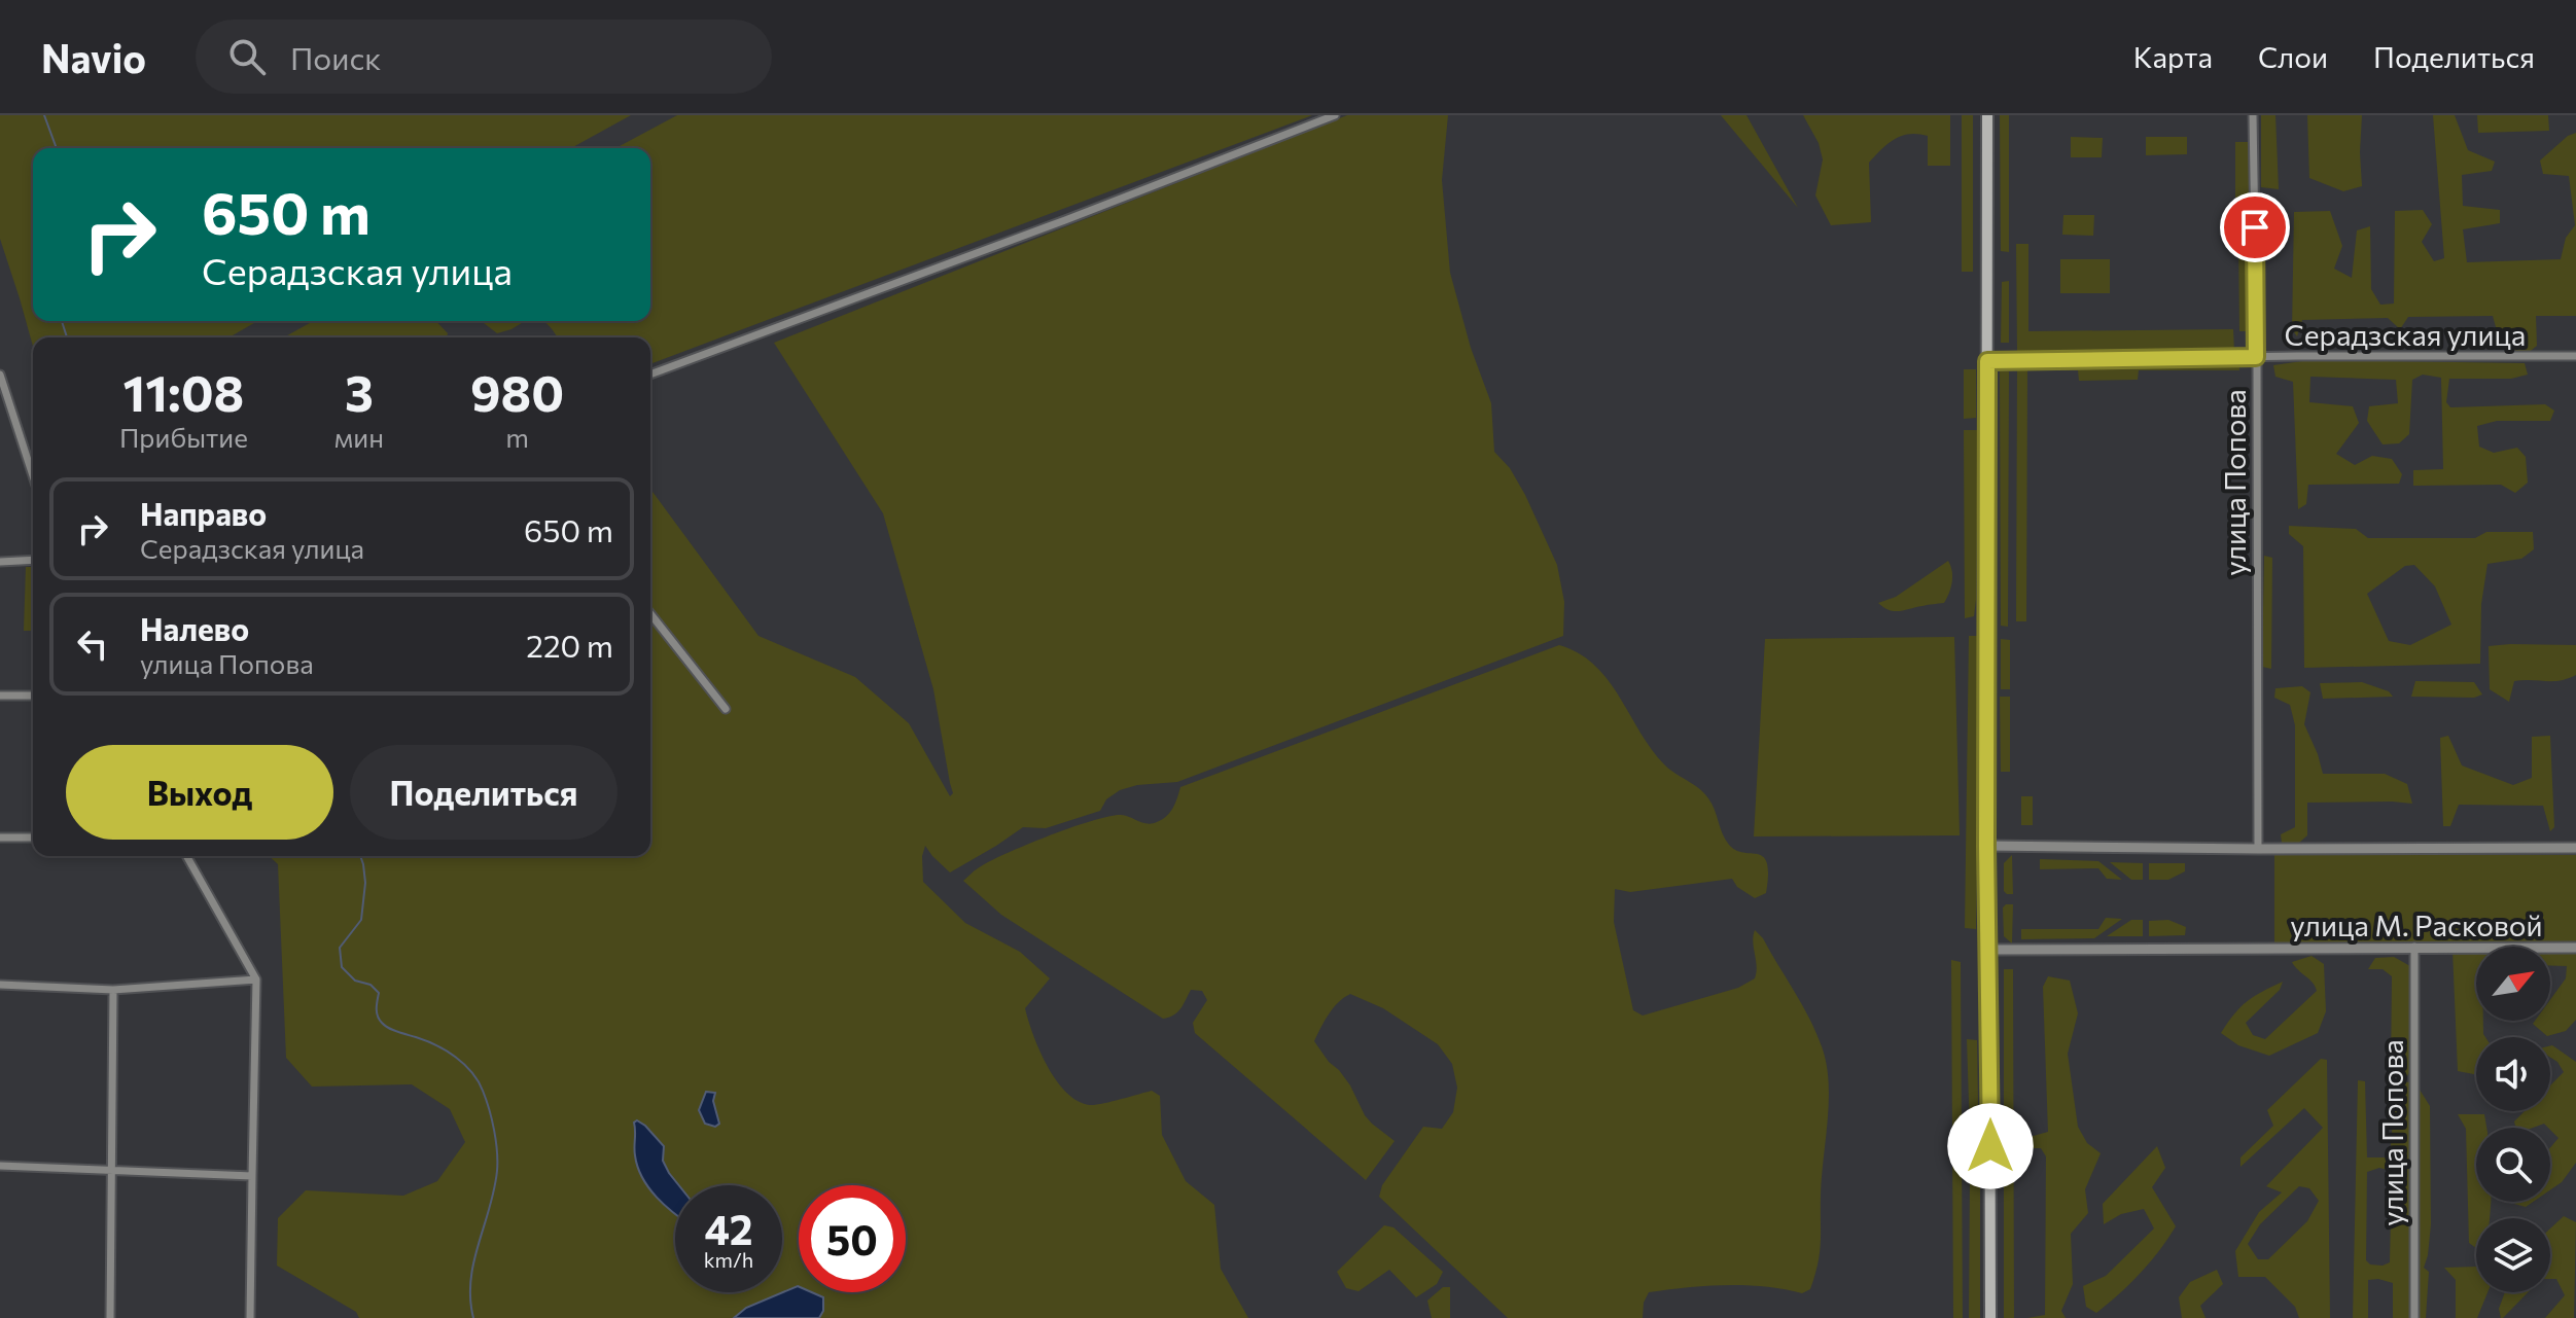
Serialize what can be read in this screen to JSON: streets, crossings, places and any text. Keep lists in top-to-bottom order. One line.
{"streets":{"street":["Серадзская улица","улица Попова","улица М. Расковой"]},"crossings":[["Серадзская улица","улица Попова"],["улица Попова","улица М. Расковой"]],"north":"top right","page":{"header":"Navio","search":"Поиск","nav":["Карта","Слои","Поделиться"],"turn":["650 m","Серадзская улица"],"eta":["11:08","Прибытие","3","мин","980","m"],"list":[{"name":"Направо","note":"Серадзская улица","value":"650 m"},{"name":"Налево","note":"улица Попова","value":"220 m"}],"buttons":["Выход","Поделиться"],"speed":"42 km/h","limit":"50"}}
